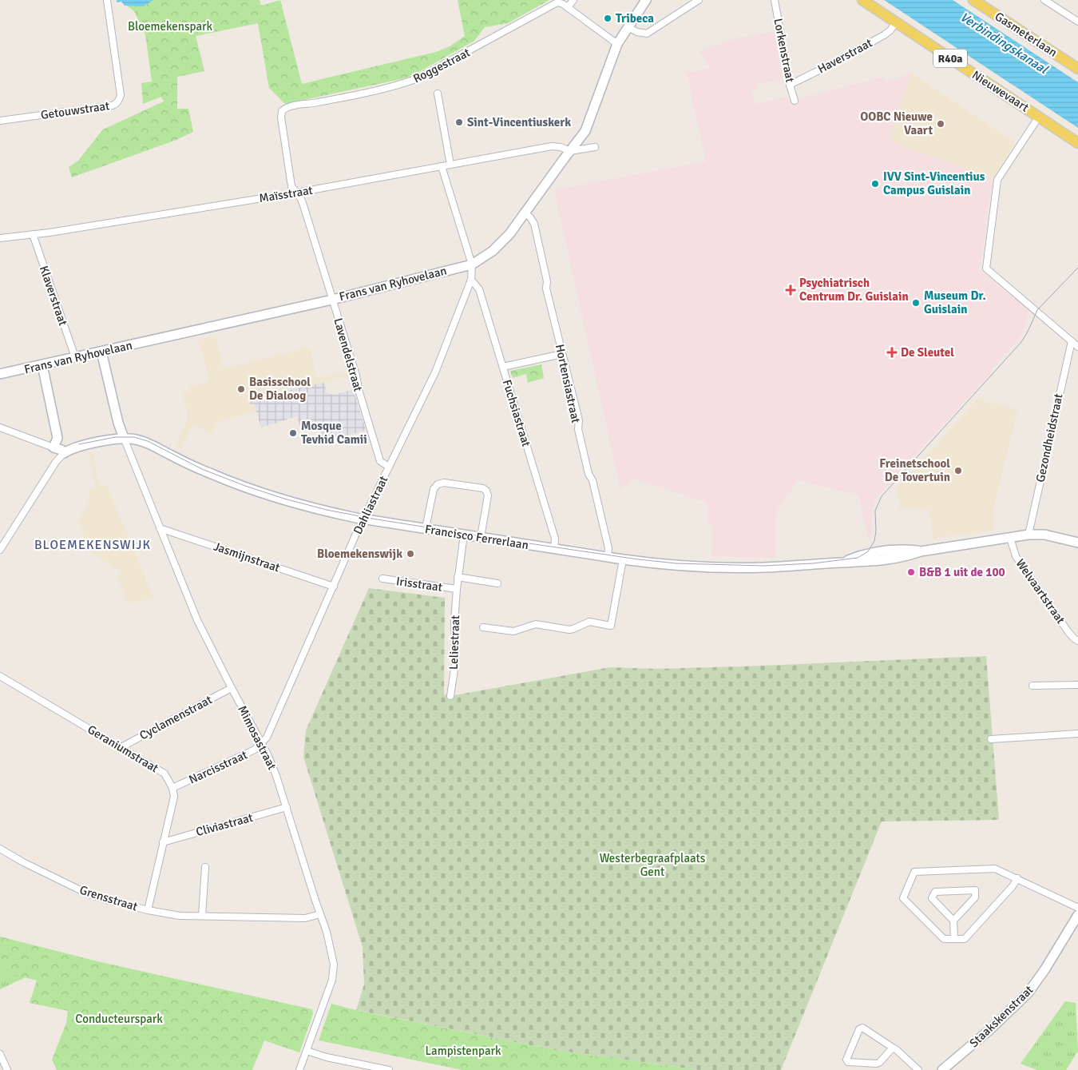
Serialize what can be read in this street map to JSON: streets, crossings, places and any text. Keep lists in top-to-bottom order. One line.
{"streets":{"main road":["Gasmeterlaan","R40a","Nieuwevaart"],"street":["Lorkenstraat","Haverstraat","Roggestraat","Getouwstraat","Maïsstraat","Frans van Ryhovelaan","Klaverstraat","Lavendelstraat","Hortensiastraat","Fuchsiastraat","Gezondheidstraat","Dahliastraat","Francisco Ferrerlaan","Jasmijnstraat","Irisstraat","Welvaartstraat","Leliestraat","Cyclamenstraat","Mimosastraat","Geraniumstraat","Narcisstraat","Cliviastraat","Grensstraat","Staakskenstraat"]},"crossings":[["Lorkenstraat","Haverstraat"],["Haverstraat","Nieuwevaart"],["Roggestraat","Maïsstraat"],["Roggestraat","Lavendelstraat"],["Maïsstraat","Frans van Ryhovelaan"],["Maïsstraat","Klaverstraat"],["Maïsstraat","Lavendelstraat"],["Frans van Ryhovelaan","Klaverstraat"],["Frans van Ryhovelaan","Lavendelstraat"],["Frans van Ryhovelaan","Hortensiastraat"],["Frans van Ryhovelaan","Dahliastraat"],["Lavendelstraat","Dahliastraat"],["Hortensiastraat","Francisco Ferrerlaan"],["Fuchsiastraat","Dahliastraat"],["Fuchsiastraat","Francisco Ferrerlaan"],["Gezondheidstraat","Francisco Ferrerlaan"],["Dahliastraat","Francisco Ferrerlaan"],["Dahliastraat","Jasmijnstraat"],["Dahliastraat","Mimosastraat"],["Dahliastraat","Narcisstraat"],["Francisco Ferrerlaan","Welvaartstraat"],["Francisco Ferrerlaan","Leliestraat"],["Francisco Ferrerlaan","Mimosastraat"],["Jasmijnstraat","Mimosastraat"],["Irisstraat","Leliestraat"],["Cyclamenstraat","Mimosastraat"],["Cyclamenstraat","Geraniumstraat"],["Mimosastraat","Narcisstraat"],["Mimosastraat","Cliviastraat"],["Mimosastraat","Grensstraat"],["Geraniumstraat","Narcisstraat"]],"districts":["BLOEMEKENSWIJK"],"water":["Verbindingskanaal"],"parks":["Bloemekenspark","Westerbegraafplaats Gent","Conducteurspark","Lampistenpark"],"places":{"other":["Tribeca","Sint-Vincentiuskerk","OOBC Nieuwe Vaart","IVV Sint-Vincentius Campus Guislain","Museum Dr. Guislain","Basisschool De Dialoog","Mosque Tevhid Camii","Freinetschool De Tovertuin","Bloemekenswijk","B&B 1 uit de 100"],"health":["Psychiatrisch Centrum Dr. Guislain","De Sleutel"]}}
